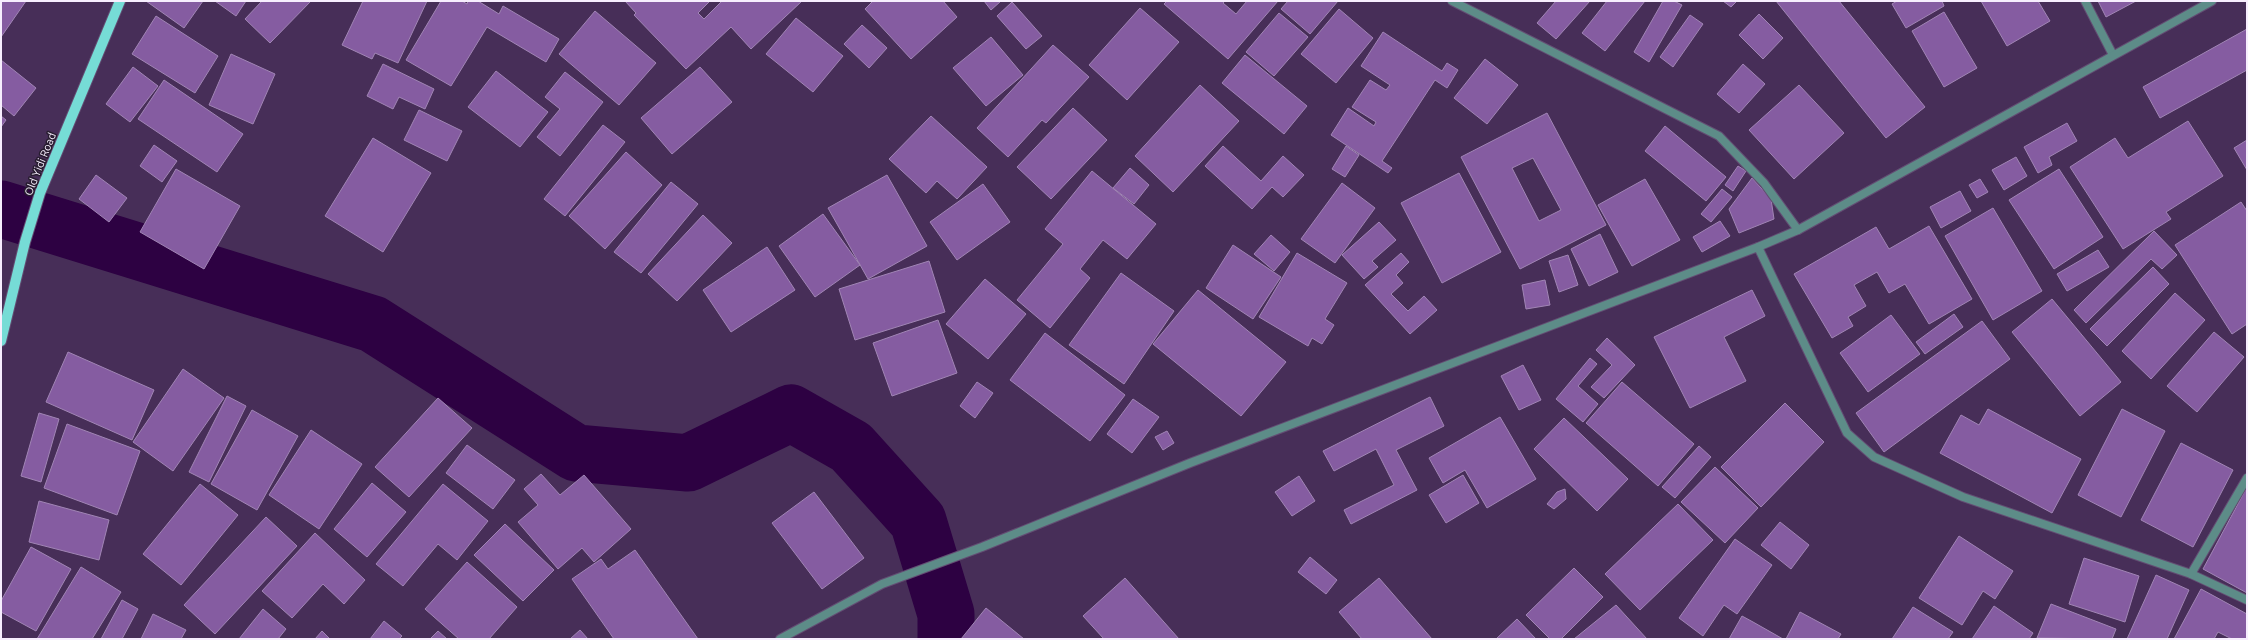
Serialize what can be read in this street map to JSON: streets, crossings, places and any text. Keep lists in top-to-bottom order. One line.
{"streets":{"main road":["Old Yidi Road"]}}
